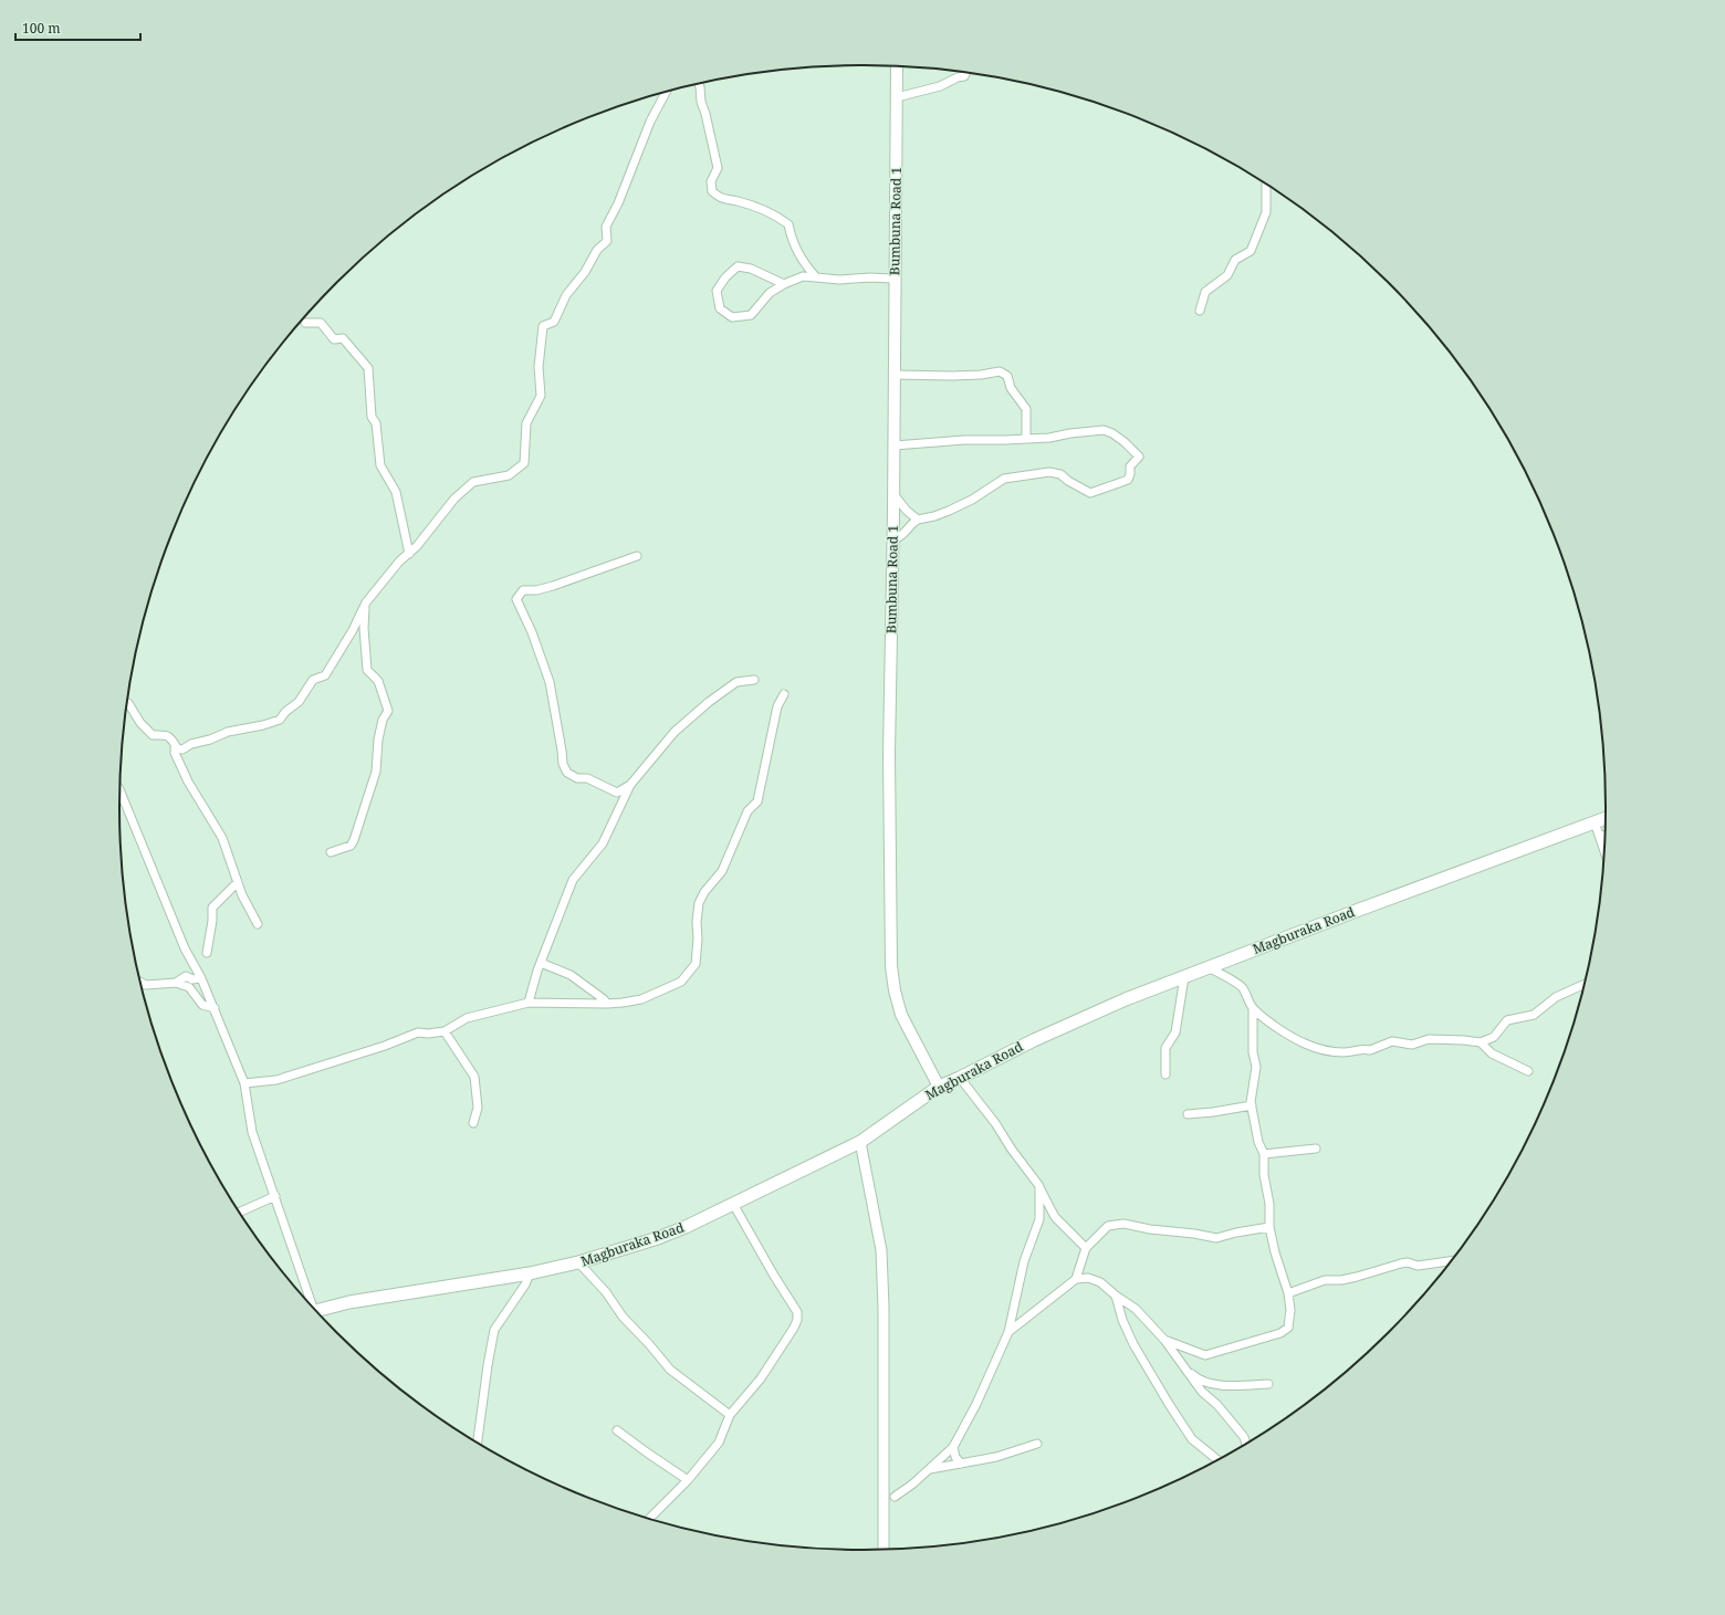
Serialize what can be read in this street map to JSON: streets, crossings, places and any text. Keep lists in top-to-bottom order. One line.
{"streets":{"main road":["Bumbuna Road 1","Magburaka Road"]},"crossings":[["Bumbuna Road 1","Magburaka Road"]],"scale_bar":"100 m"}
